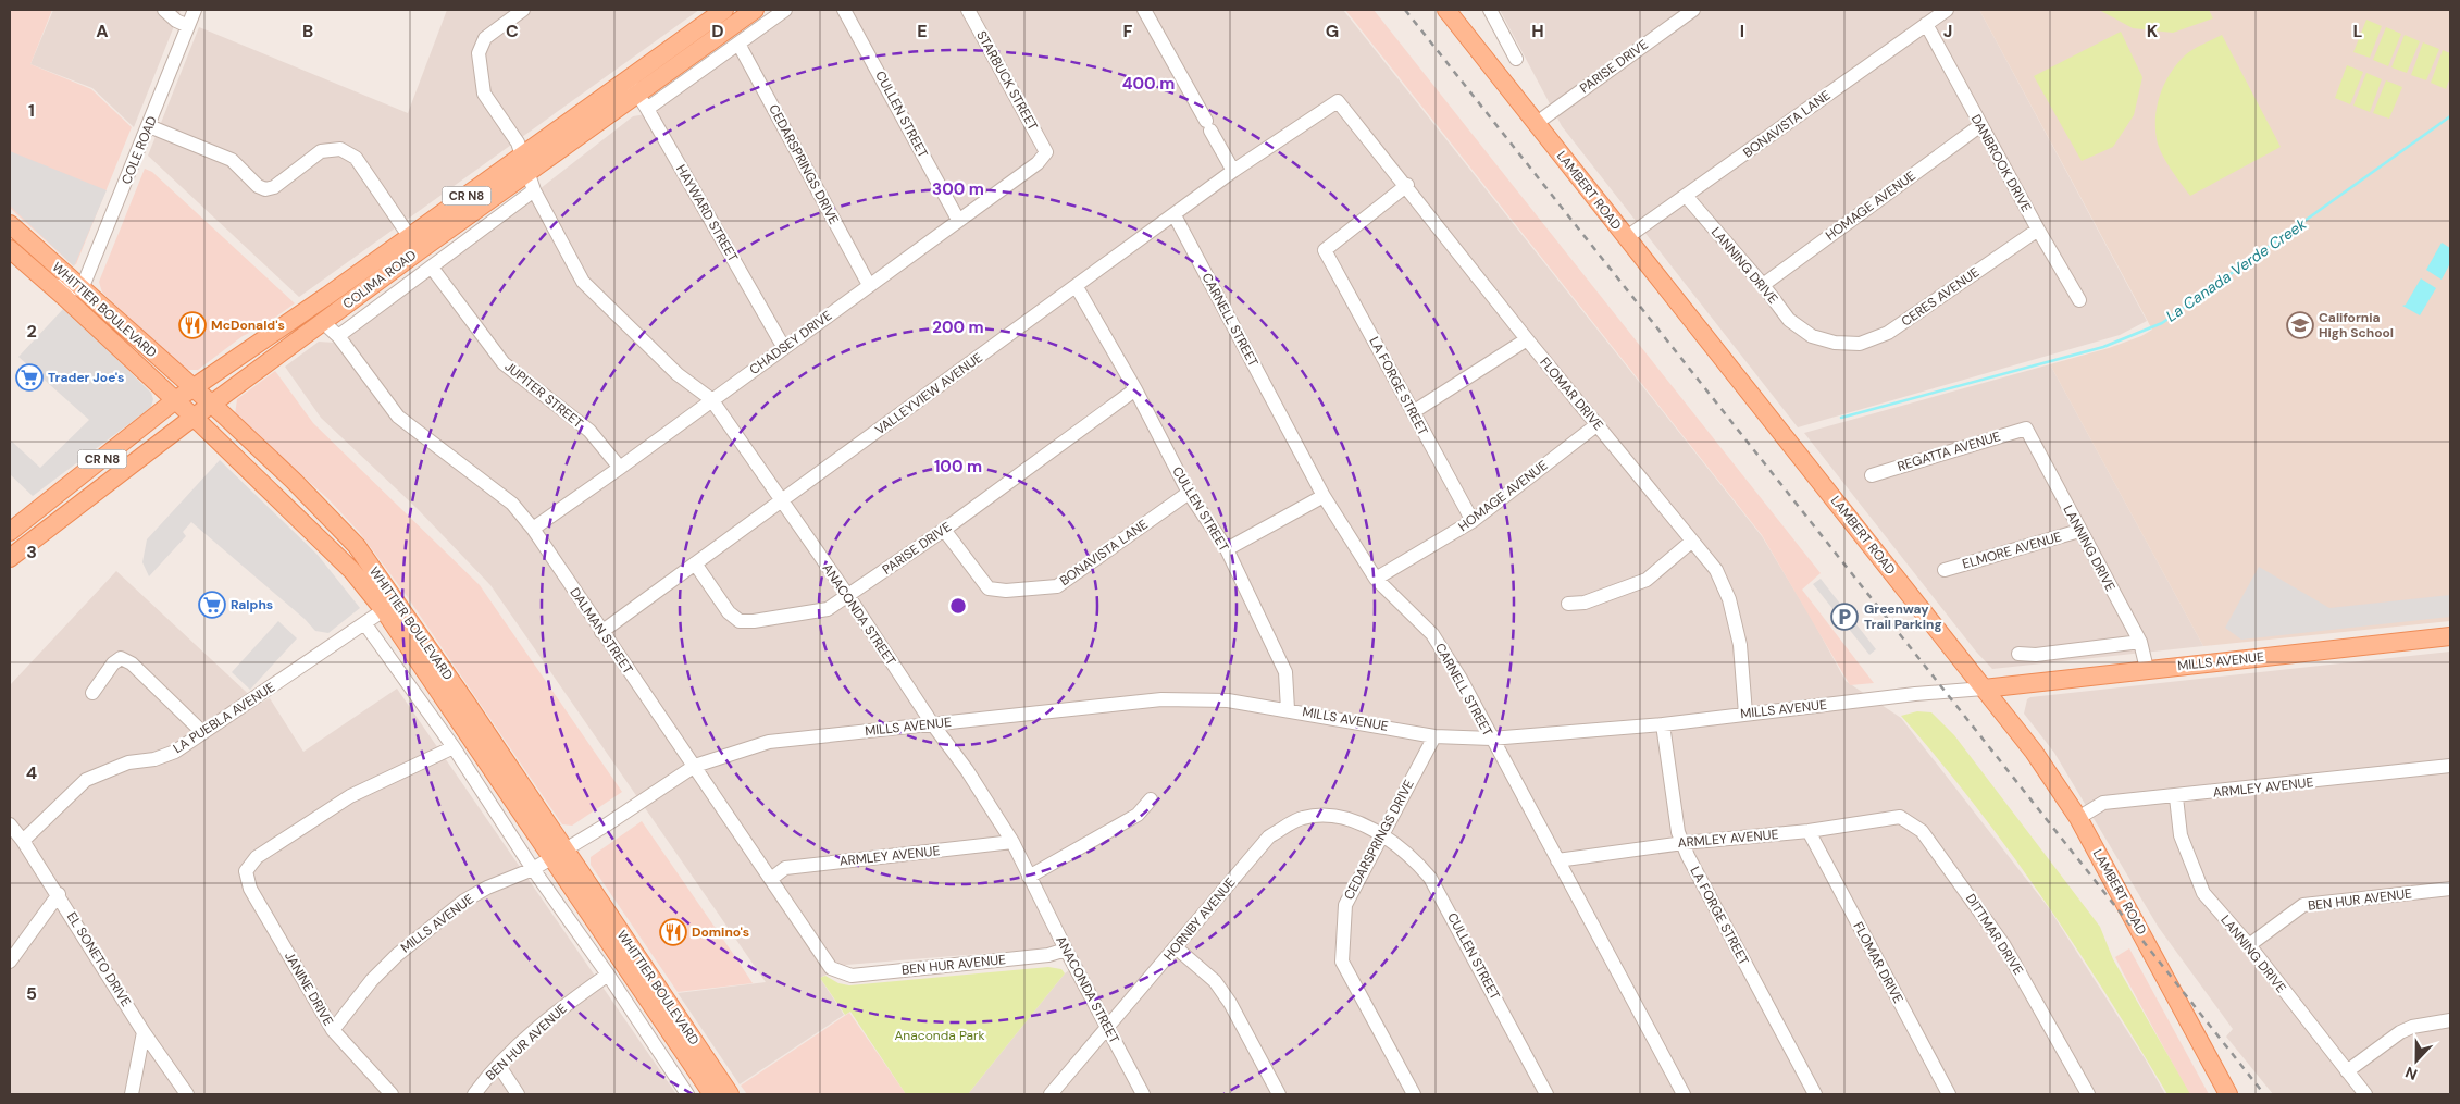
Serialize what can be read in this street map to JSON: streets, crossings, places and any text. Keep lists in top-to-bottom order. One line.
{"streets":{"main road":["LAMBERT ROAD","CR N8","COLIMA ROAD","WHITTIER BOULEVARD","MILLS AVENUE"],"street":["PARISE DRIVE","STARBUCK STREET","CULLEN STREET","BONAVISTA LANE","COLE ROAD","DANBROOK DRIVE","CEDARSPRINGS DRIVE","HOMAGE AVENUE","HAYWARD STREET","LANNING DRIVE","CERES AVENUE","CARNELL STREET","CHADSEY DRIVE","LA FORGE STREET","VALLEYVIEW AVENUE","FLOMAR DRIVE","JUPITER STREET","REGATTA AVENUE","ELMORE AVENUE","ANACONDA STREET","DALMAN STREET","LA PUEBLA AVENUE","ARMLEY AVENUE","BEN HUR AVENUE","HORNBY AVENUE","DITTMAR DRIVE","EL SONETO DRIVE","JANINE DRIVE"]},"crossings":[["PARISE DRIVE","CULLEN STREET"],["PARISE DRIVE","BONAVISTA LANE"],["PARISE DRIVE","LAMBERT ROAD"],["PARISE DRIVE","VALLEYVIEW AVENUE"],["PARISE DRIVE","ANACONDA STREET"],["STARBUCK STREET","CHADSEY DRIVE"],["CULLEN STREET","BONAVISTA LANE"],["CULLEN STREET","CEDARSPRINGS DRIVE"],["CULLEN STREET","CHADSEY DRIVE"],["CULLEN STREET","VALLEYVIEW AVENUE"],["CULLEN STREET","MILLS AVENUE"],["CULLEN STREET","HORNBY AVENUE"],["BONAVISTA LANE","DANBROOK DRIVE"],["BONAVISTA LANE","LAMBERT ROAD"],["BONAVISTA LANE","LANNING DRIVE"],["COLE ROAD","WHITTIER BOULEVARD"],["DANBROOK DRIVE","HOMAGE AVENUE"],["DANBROOK DRIVE","CERES AVENUE"],["CEDARSPRINGS DRIVE","CHADSEY DRIVE"],["CEDARSPRINGS DRIVE","MILLS AVENUE"],["CEDARSPRINGS DRIVE","HORNBY AVENUE"],["LAMBERT ROAD","MILLS AVENUE"],["LAMBERT ROAD","ARMLEY AVENUE"],["HOMAGE AVENUE","LANNING DRIVE"],["HOMAGE AVENUE","CARNELL STREET"],["HOMAGE AVENUE","LA FORGE STREET"],["HOMAGE AVENUE","FLOMAR DRIVE"],["HAYWARD STREET","COLIMA ROAD"],["HAYWARD STREET","CHADSEY DRIVE"],["LANNING DRIVE","CERES AVENUE"],["LANNING DRIVE","REGATTA AVENUE"],["LANNING DRIVE","ELMORE AVENUE"],["LANNING DRIVE","MILLS AVENUE"],["LANNING DRIVE","ARMLEY AVENUE"],["LANNING DRIVE","BEN HUR AVENUE"],["COLIMA ROAD","WHITTIER BOULEVARD"],["COLIMA ROAD","ANACONDA STREET"],["COLIMA ROAD","DALMAN STREET"],["WHITTIER BOULEVARD","MILLS AVENUE"],["WHITTIER BOULEVARD","LA PUEBLA AVENUE"],["CARNELL STREET","VALLEYVIEW AVENUE"],["CARNELL STREET","MILLS AVENUE"],["CARNELL STREET","ARMLEY AVENUE"],["CHADSEY DRIVE","JUPITER STREET"],["CHADSEY DRIVE","ANACONDA STREET"],["CHADSEY DRIVE","DALMAN STREET"],["LA FORGE STREET","FLOMAR DRIVE"],["LA FORGE STREET","MILLS AVENUE"],["LA FORGE STREET","ARMLEY AVENUE"],["VALLEYVIEW AVENUE","FLOMAR DRIVE"],["VALLEYVIEW AVENUE","ANACONDA STREET"],["VALLEYVIEW AVENUE","DALMAN STREET"],["FLOMAR DRIVE","MILLS AVENUE"],["FLOMAR DRIVE","ARMLEY AVENUE"],["ANACONDA STREET","MILLS AVENUE"],["ANACONDA STREET","ARMLEY AVENUE"],["ANACONDA STREET","BEN HUR AVENUE"],["ANACONDA STREET","HORNBY AVENUE"],["DALMAN STREET","MILLS AVENUE"],["DALMAN STREET","ARMLEY AVENUE"],["DALMAN STREET","BEN HUR AVENUE"],["MILLS AVENUE","JANINE DRIVE"],["LA PUEBLA AVENUE","EL SONETO DRIVE"],["ARMLEY AVENUE","DITTMAR DRIVE"]],"water":["La Canada Verde Creek"],"parks":["Anaconda Park"],"places":{"restaurant":["McDonald's","Domino's"],"school or university":["California High School"],"supermarket":["Trader Joe's","Ralphs"],"parking":["Greenway Trail Parking"]},"north":"bottom","grid":{"columns":["A","B","C","D","E","F","G","H","I","J","K","L"],"rows":["1","2","3","4","5"]},"rings":["400 m","300 m","200 m","100 m"]}
